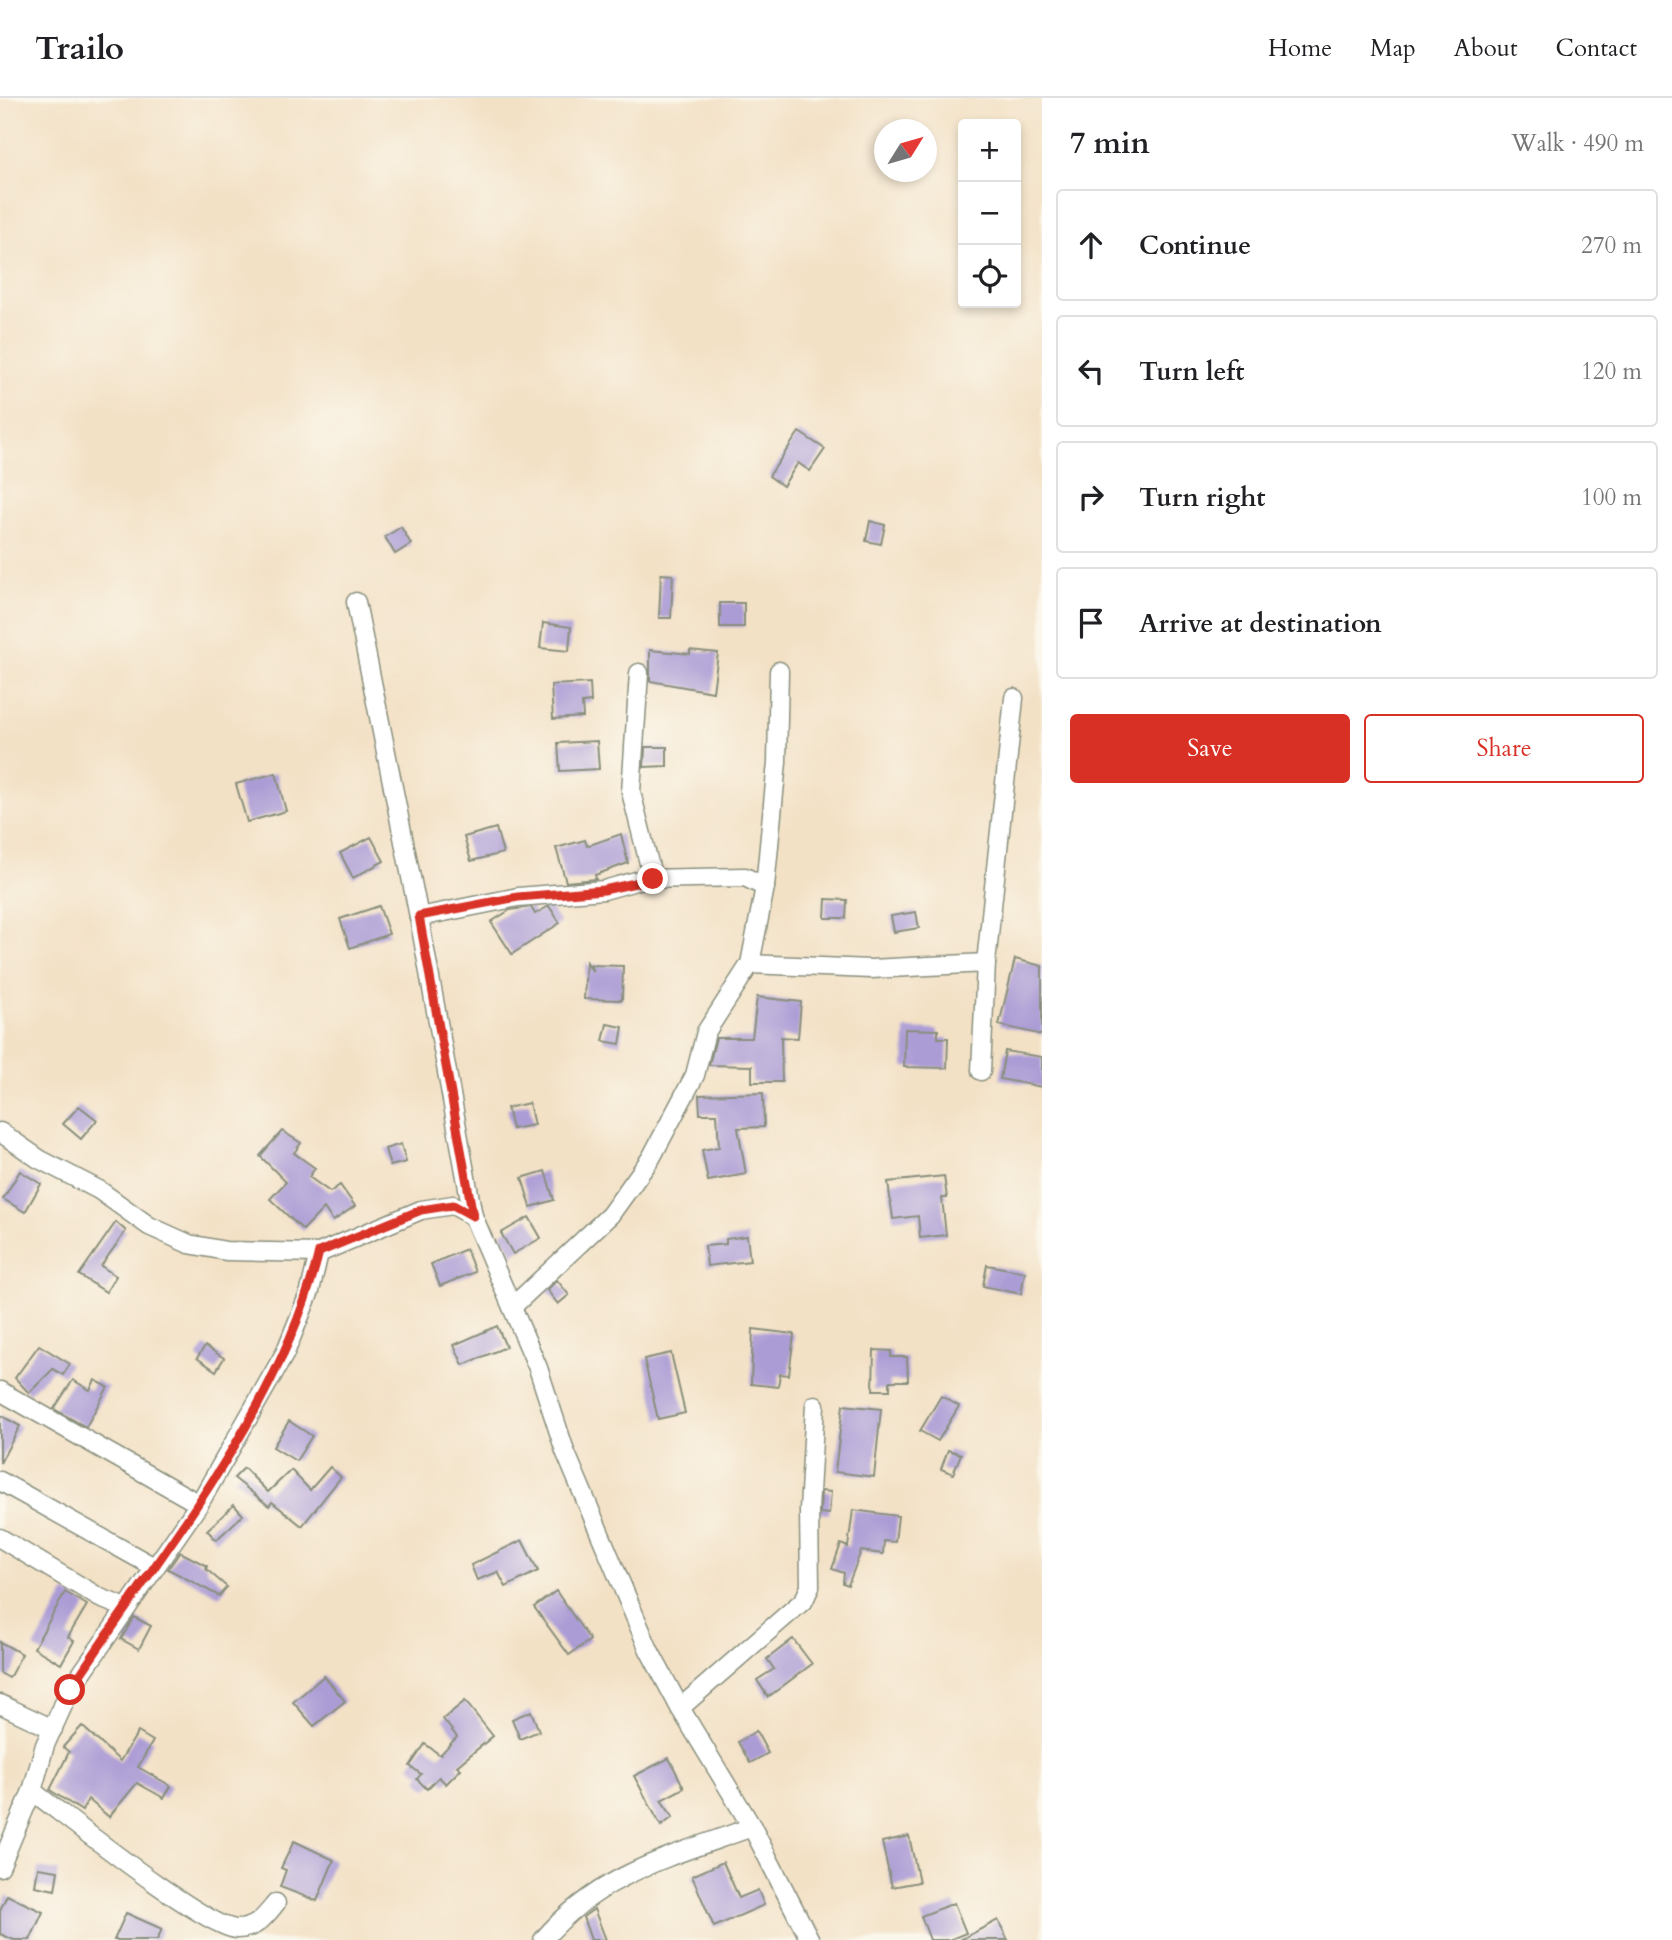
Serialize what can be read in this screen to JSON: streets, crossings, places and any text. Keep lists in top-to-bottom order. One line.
{"north":"top right","page":{"header":"Trailo","nav":["Home","Map","About","Contact"],"heading":["7 min","Walk · 490 m"],"map_buttons":["+","−"],"list":[["Continue","270 m"],["Turn left","120 m"],["Turn right","100 m"],"Arrive at destination"],"buttons":["Save","Share"]}}
